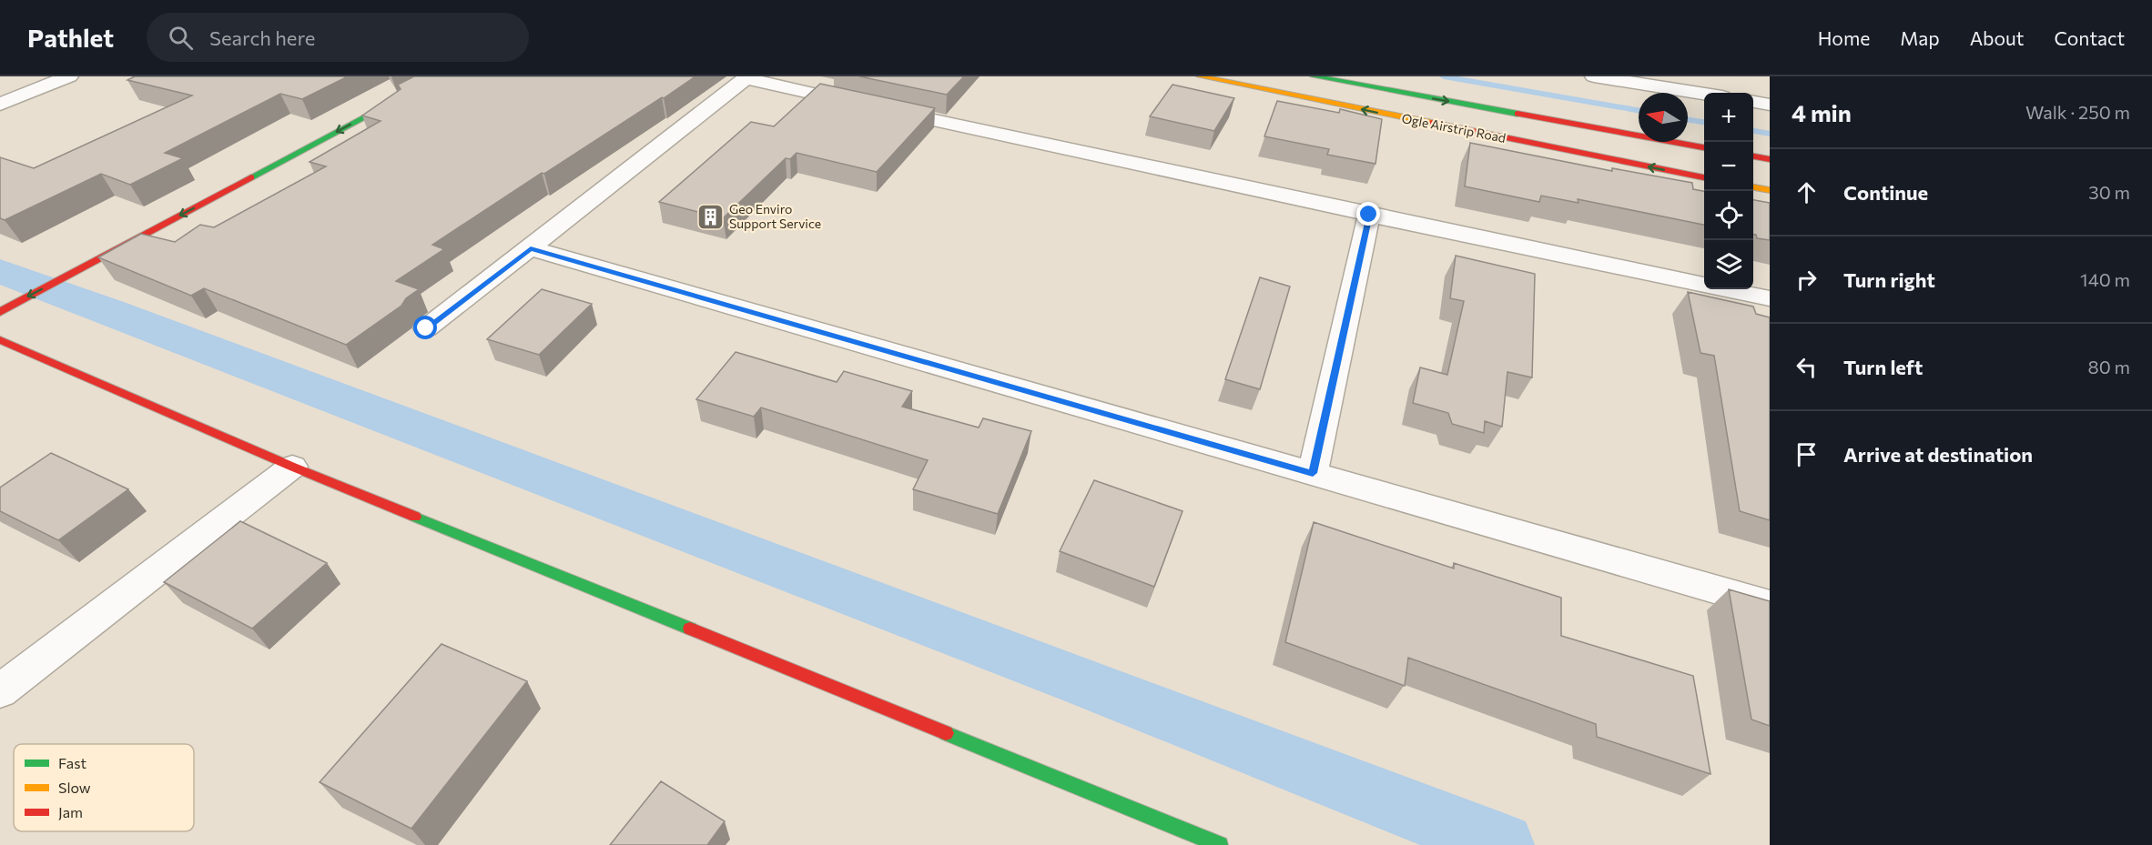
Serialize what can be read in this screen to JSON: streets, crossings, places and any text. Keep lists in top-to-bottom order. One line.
{"streets":{"street":["Ogle Airstrip Road"]},"places":{"building":["Geo Enviro Support Service"]},"legend":["Fast","Slow","Jam"],"north":"left","page":{"header":"Pathlet","search":"Search here","nav":["Home","Map","About","Contact"],"heading":["4 min","Walk · 250 m"],"map_buttons":["+","−"],"list":[["Continue","30 m"],["Turn right","140 m"],["Turn left","80 m"],"Arrive at destination"]}}
